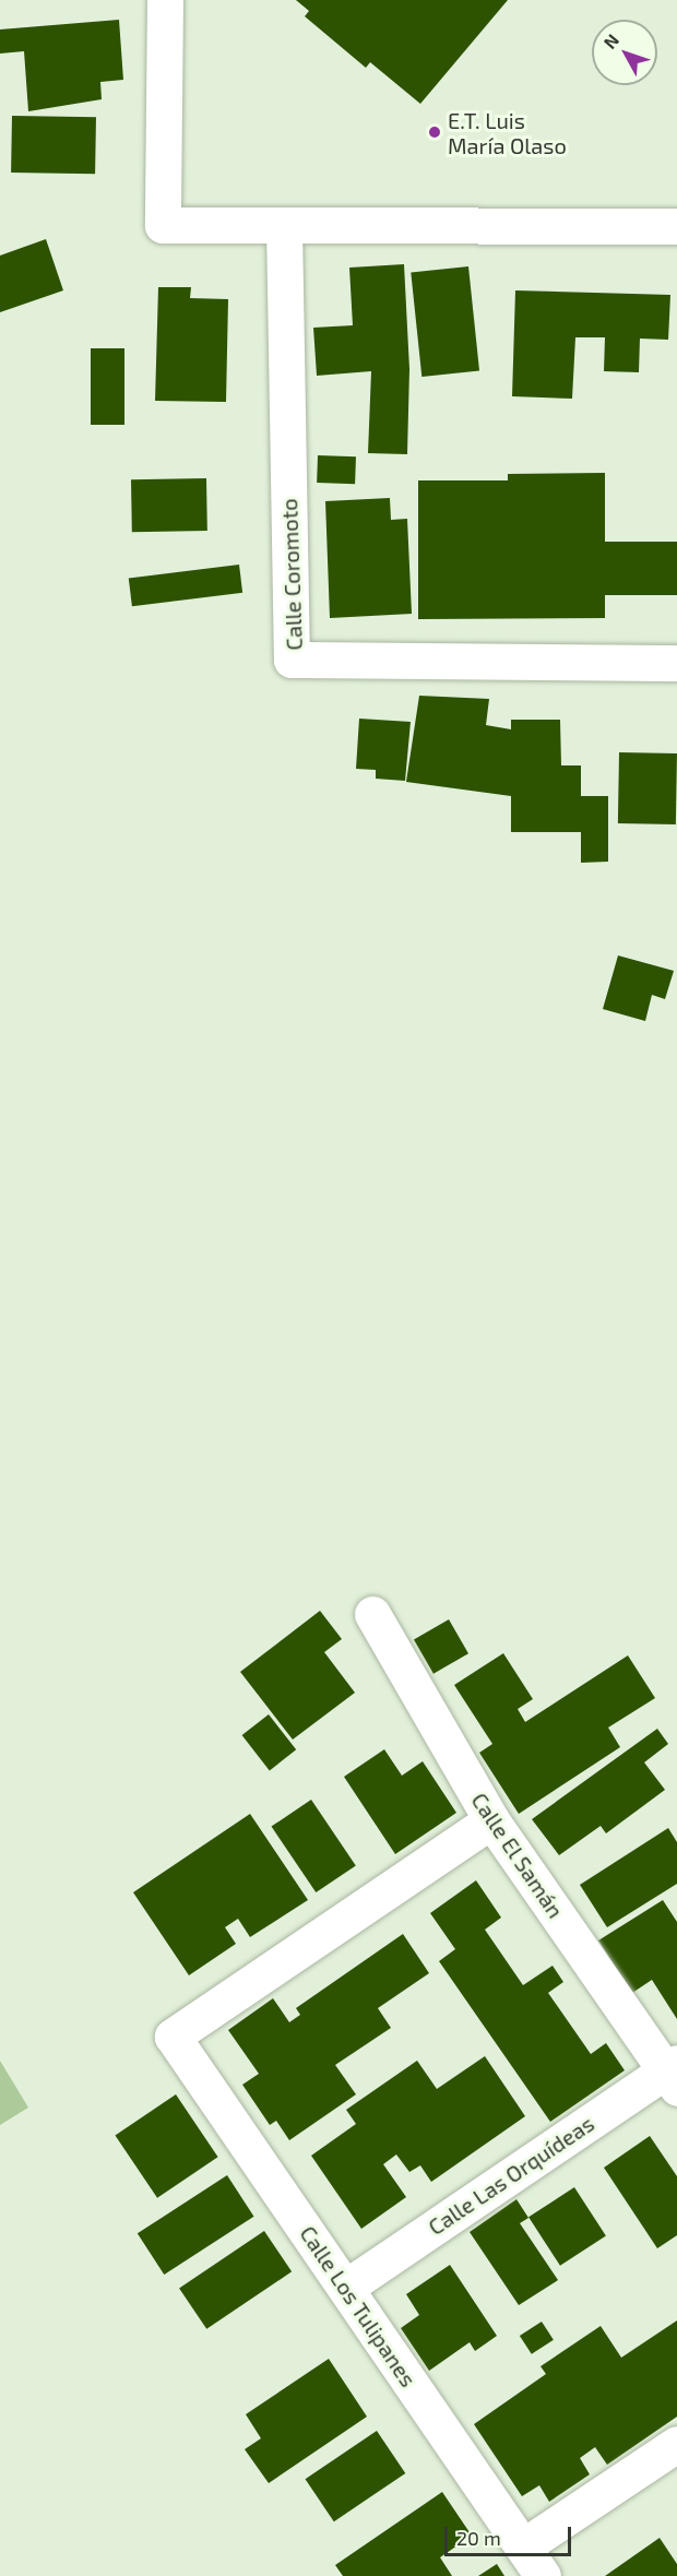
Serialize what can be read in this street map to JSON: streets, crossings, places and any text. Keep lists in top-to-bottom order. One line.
{"streets":{"street":["Calle Coromoto","Calle El Samán","Calle Las Orquídeas","Calle Los Tulipanes"]},"crossings":[["Calle El Samán","Calle Las Orquídeas"],["Calle El Samán","Calle Los Tulipanes"],["Calle Las Orquídeas","Calle Los Tulipanes"]],"places":["E.T. Luis María Olaso"],"scale_bar":"20 m","north":"top left"}
